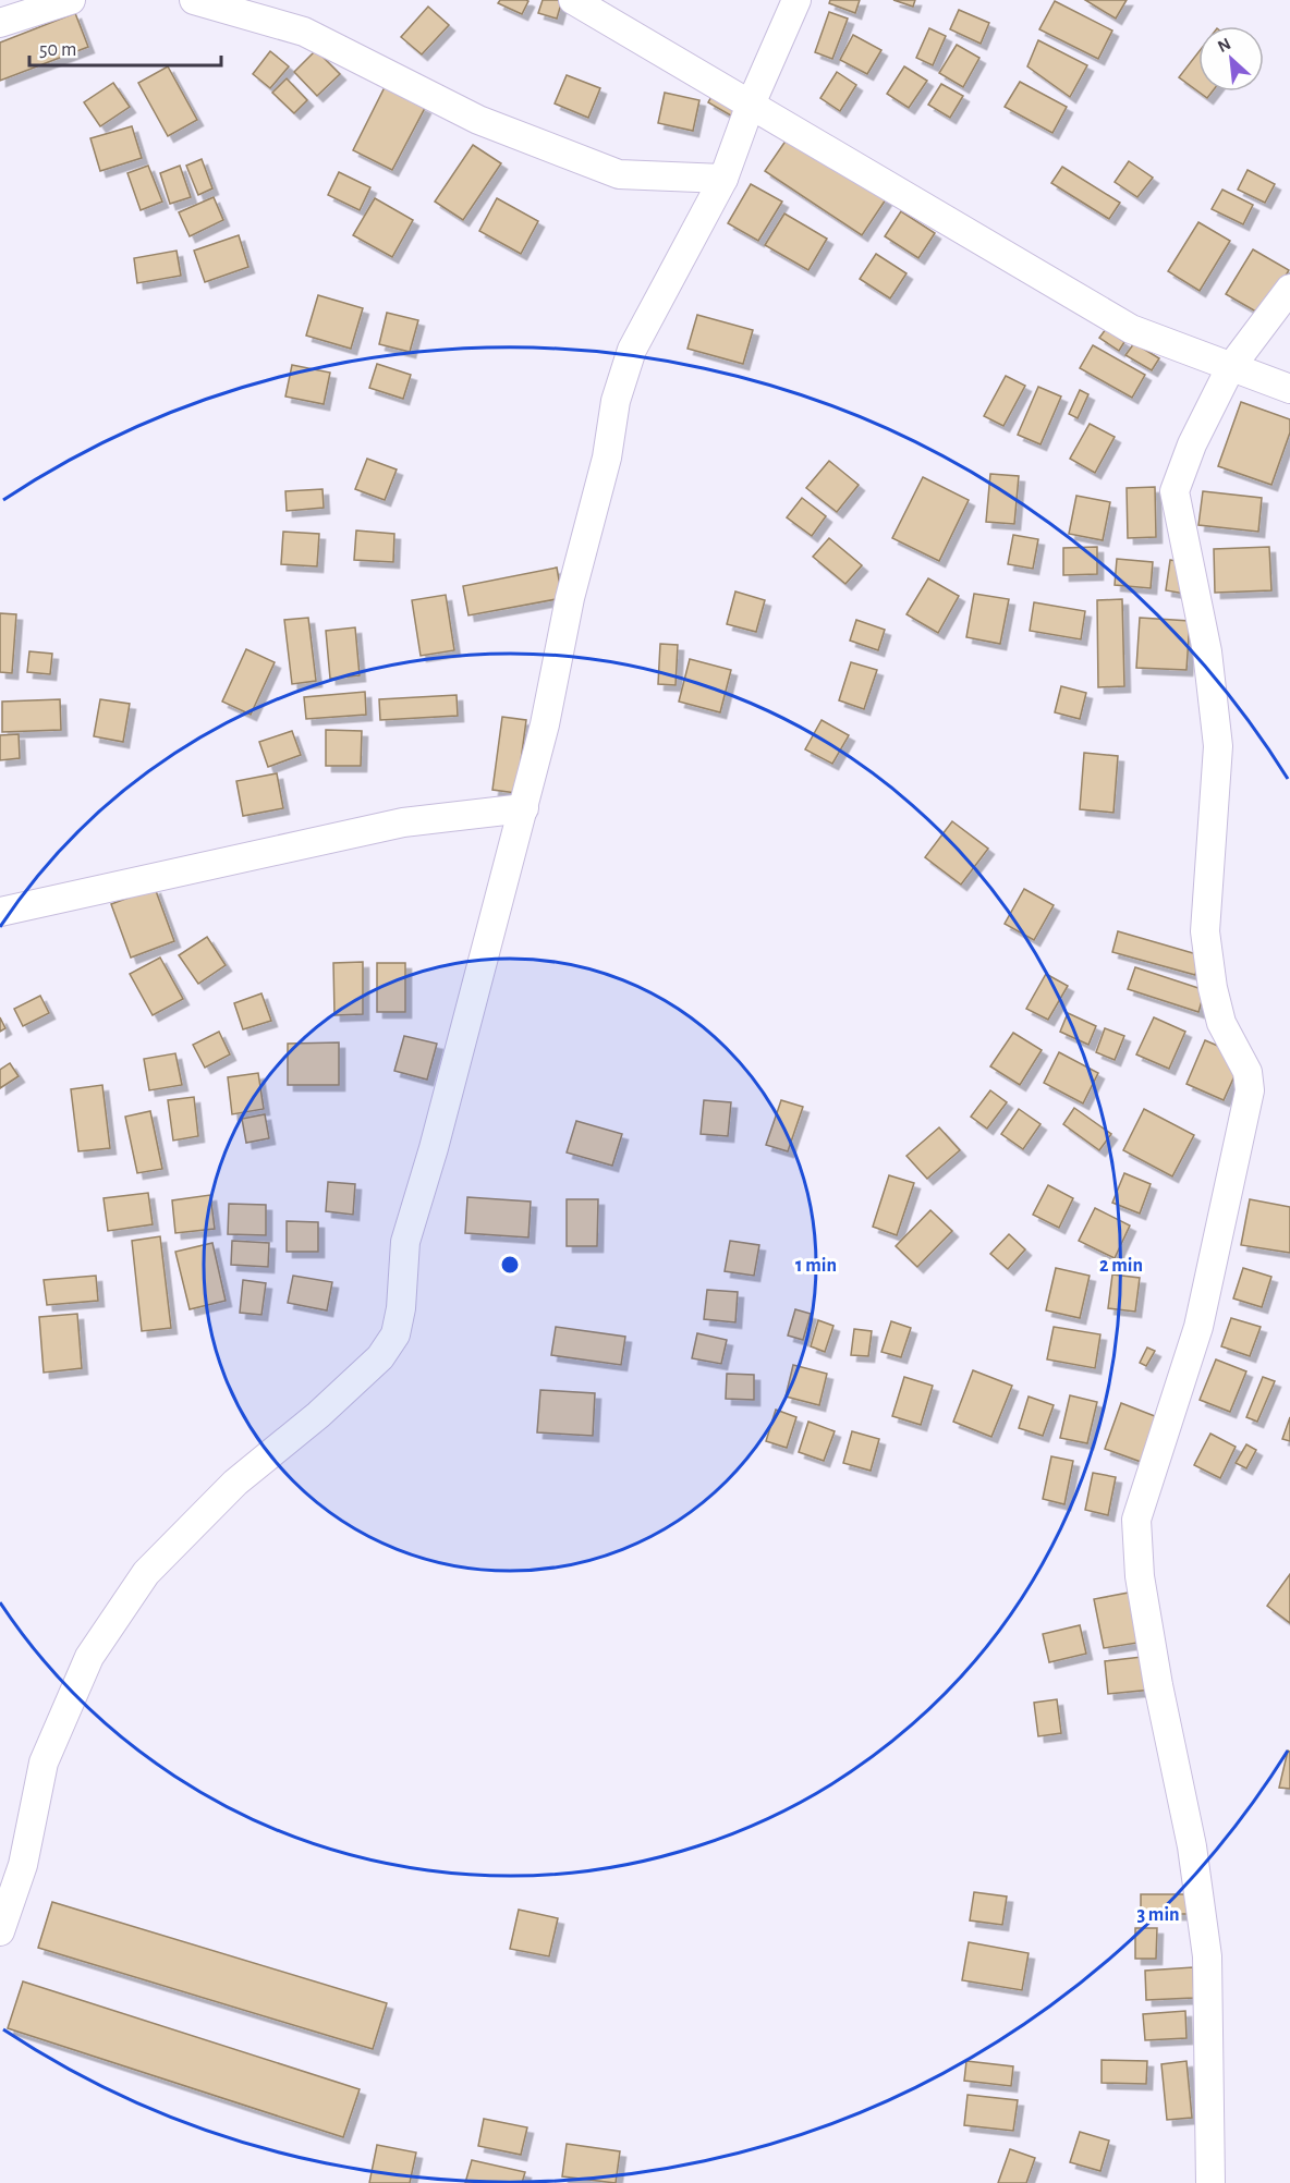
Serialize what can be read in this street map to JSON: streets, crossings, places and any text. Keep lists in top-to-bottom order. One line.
{"scale_bar":"50 m","north":"top left","rings":["1 min","2 min","3 min"]}
